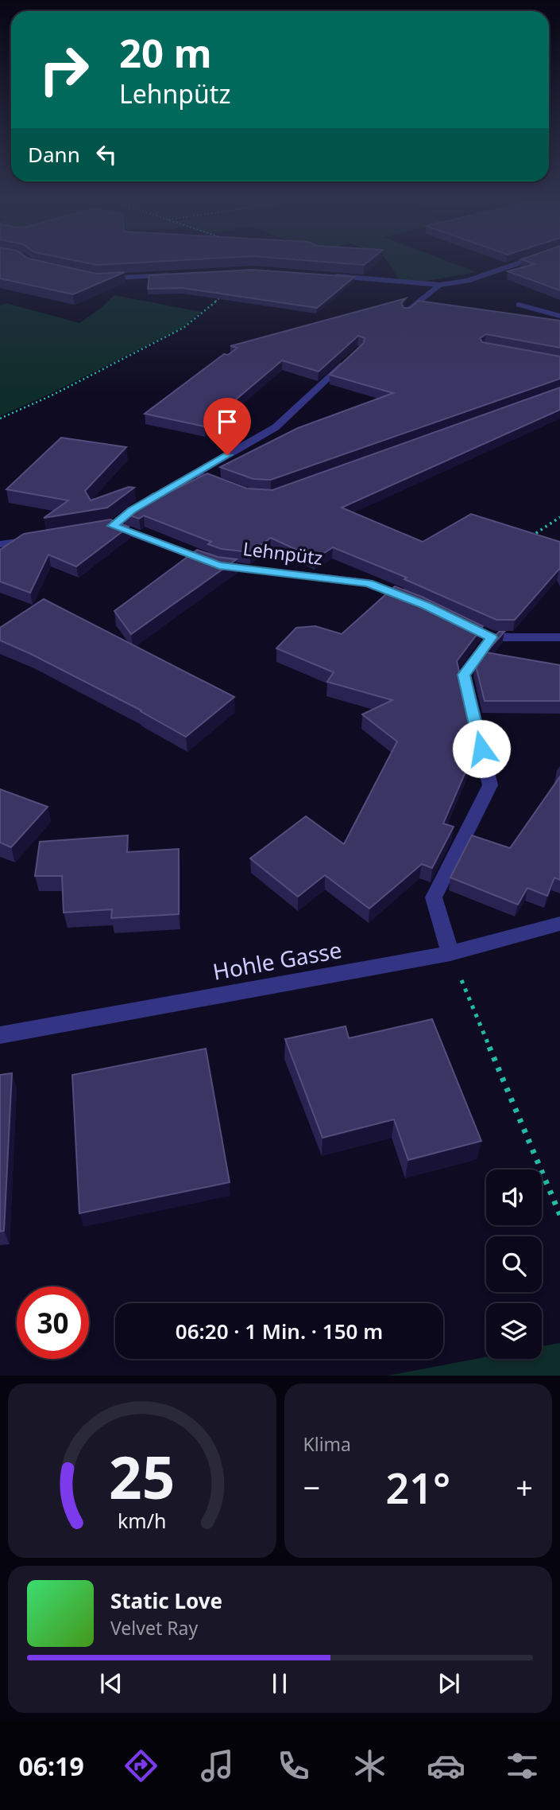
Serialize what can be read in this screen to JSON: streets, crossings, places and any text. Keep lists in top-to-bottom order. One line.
{"streets":{"street":["Lehnpütz","Hohle Gasse"]},"page":{"turn":["20 m","Lehnpütz"],"then":"Dann","limit":"30","trip":"06:20 · 1 Min. · 150 m","tile":"Klima","heat":["−","21°","+"],"song":["Static Love","Velvet Ray"],"tabs":"06:19","gauge":["25","km/h"]}}
